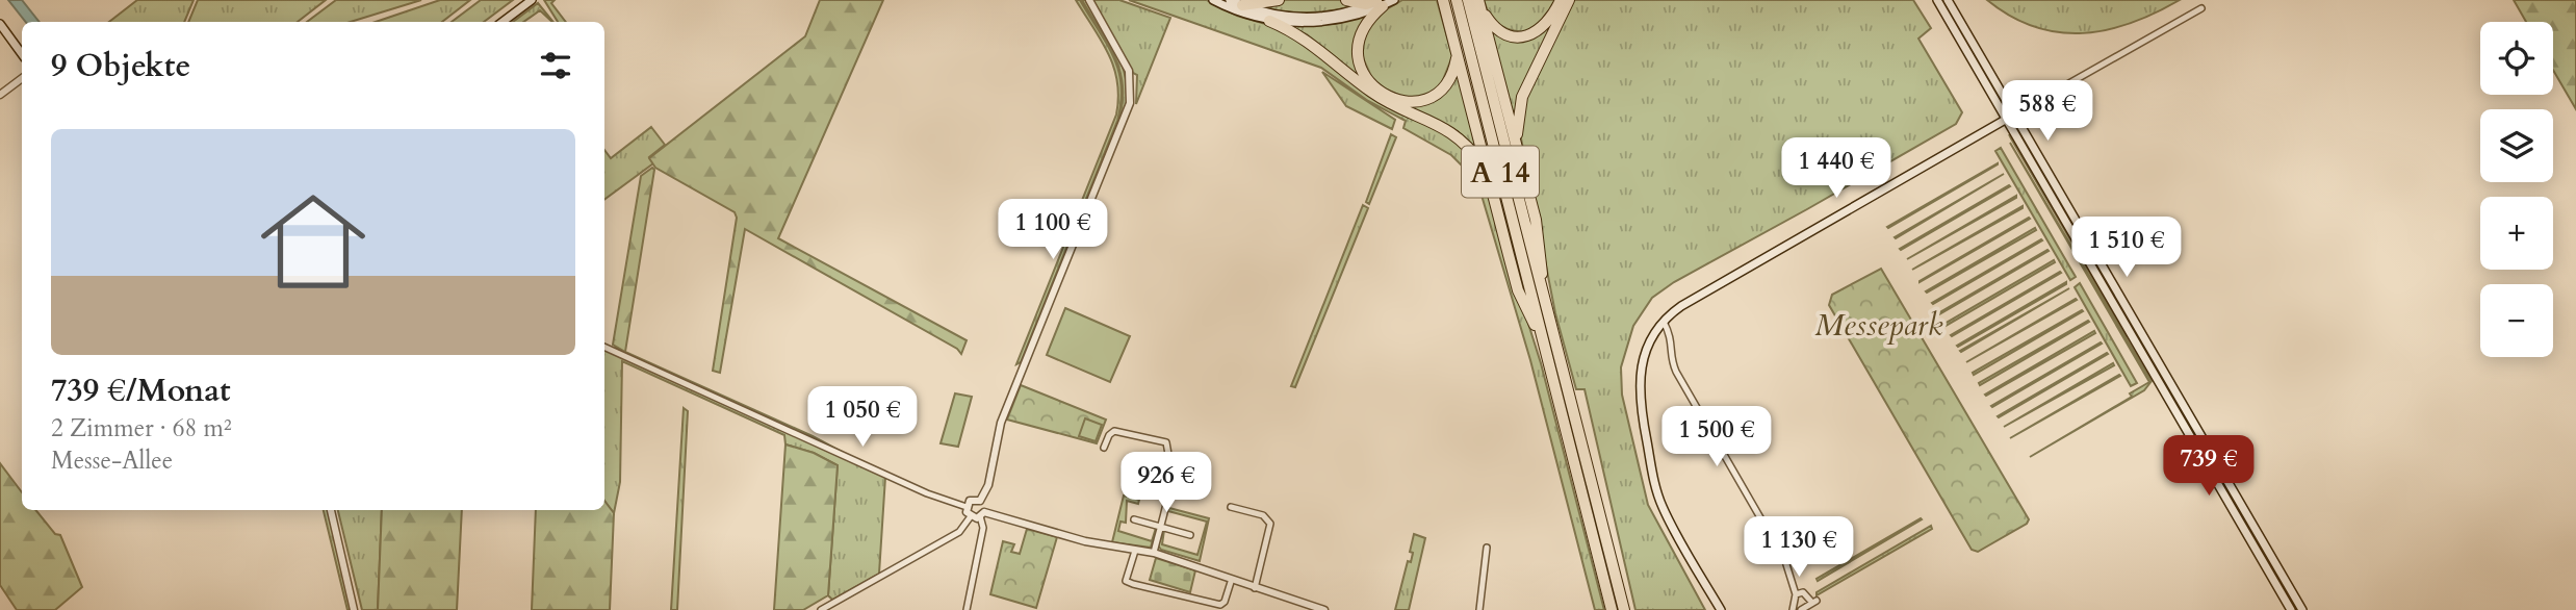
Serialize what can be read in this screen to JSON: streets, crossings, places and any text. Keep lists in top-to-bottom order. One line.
{"streets":{"highway":["A 14"]},"parks":["Messepark"],"page":{"map_buttons":["+","−"],"heading":"9 Objekte","price":["588 €","1 440 €","1 100 €","1 510 €","1 050 €","1 500 €","739 €","926 €","1 130 €"],"list":[{"name":"739 €/Monat","note":"2 Zimmer · 68 m² · Messe-Allee"}]}}
